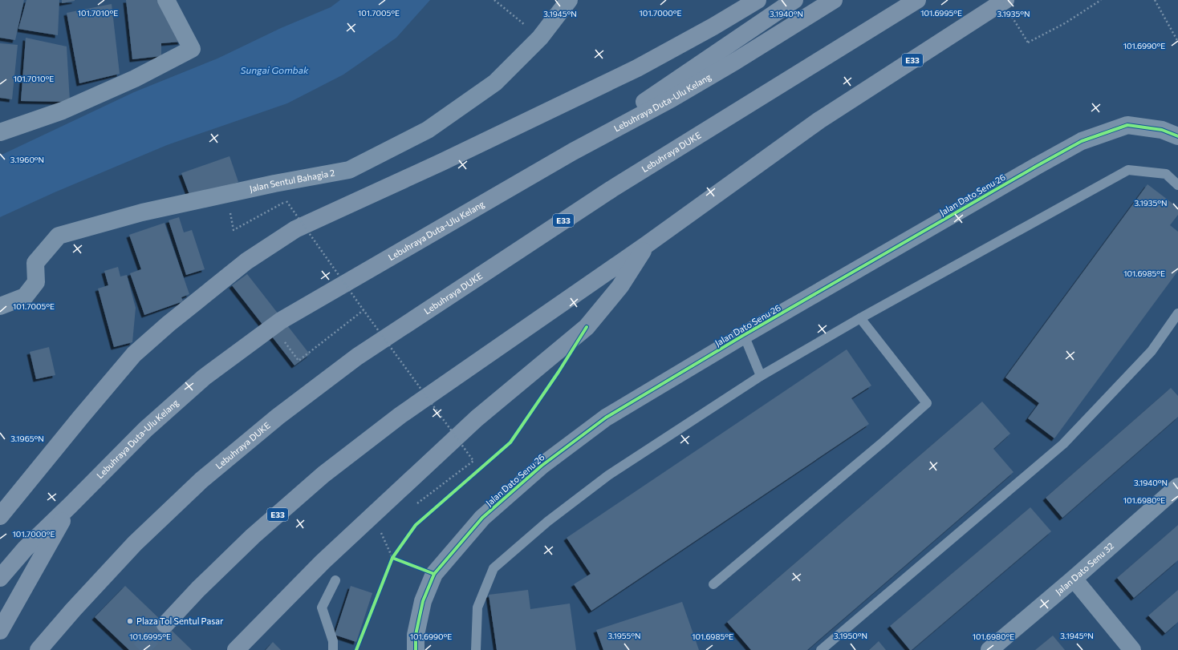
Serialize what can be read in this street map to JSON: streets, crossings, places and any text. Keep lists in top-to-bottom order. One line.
{"streets":{"highway":["E33","Lebuhraya Duta-Ulu Kelang","Lebuhraya DUKE"],"street":["Jalan Sentul Bahagia 2","Jalan Dato Senu 26","Jalan Dato Senu 32"]},"water":["Sungai Gombak"],"places":["Plaza Tol Sentul Pasar"],"coordinates":["101.7010°E","101.7005°E","101.7000°E","101.6995°E","3.1945°N","3.1940°N","3.1935°N","101.6990°E","3.1960°N","101.6985°E","3.1965°N","101.6980°E","3.1955°N","3.1950°N"]}
